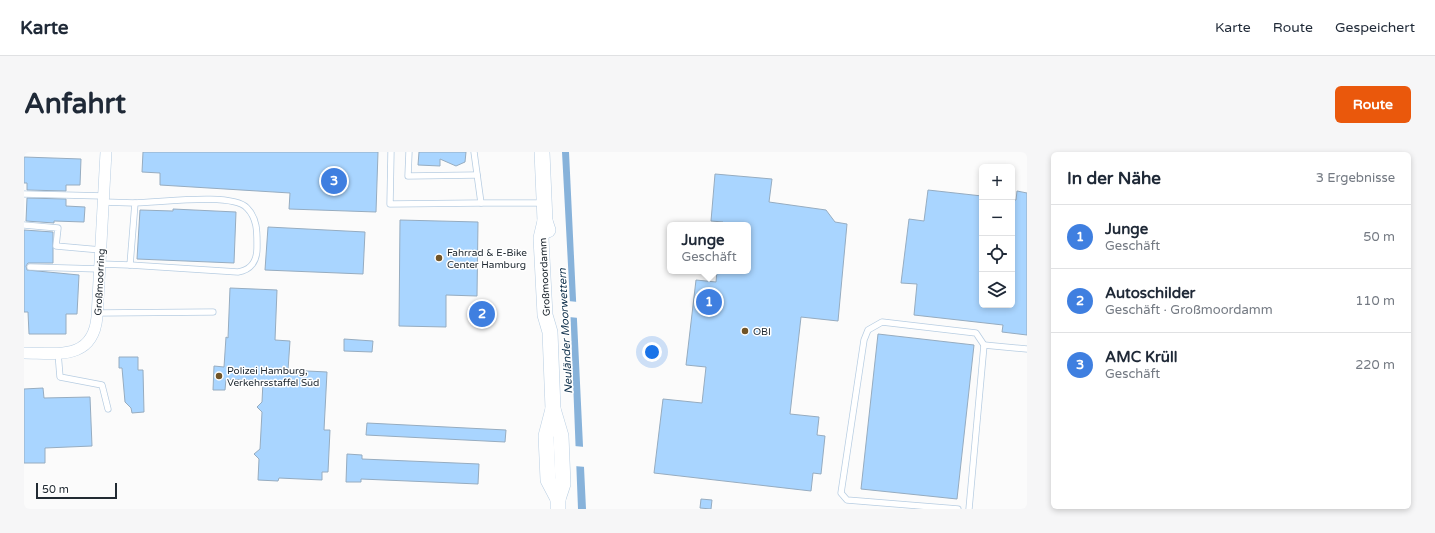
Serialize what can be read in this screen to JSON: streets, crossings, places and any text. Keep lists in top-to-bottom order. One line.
{"streets":{"main road":["Großmoordamm"],"street":["Großmoorring"]},"water":["Neuländer Moorwettern"],"places":["Fahrrad & E-Bike Center Hamburg","OBI","Polizei Hamburg, Verkehrsstaffel Süd"],"scale_bar":"50 m","page":{"header":"Karte","nav":["Karte","Route","Gespeichert"],"buttons":"Route","title":"Anfahrt","heading":["In der Nähe","3 Ergebnisse"],"map_buttons":["+","−"],"pins":["3","1","2"],"list":[{"mark":"1","name":"Junge","note":"Geschäft","value":"50 m"},{"mark":"2","name":"Autoschilder","note":"Geschäft · Großmoordamm","value":"110 m"},{"mark":"3","name":"AMC Krüll","note":"Geschäft","value":"220 m"}],"popup":["Junge","Geschäft"],"scale":"50 m"}}
